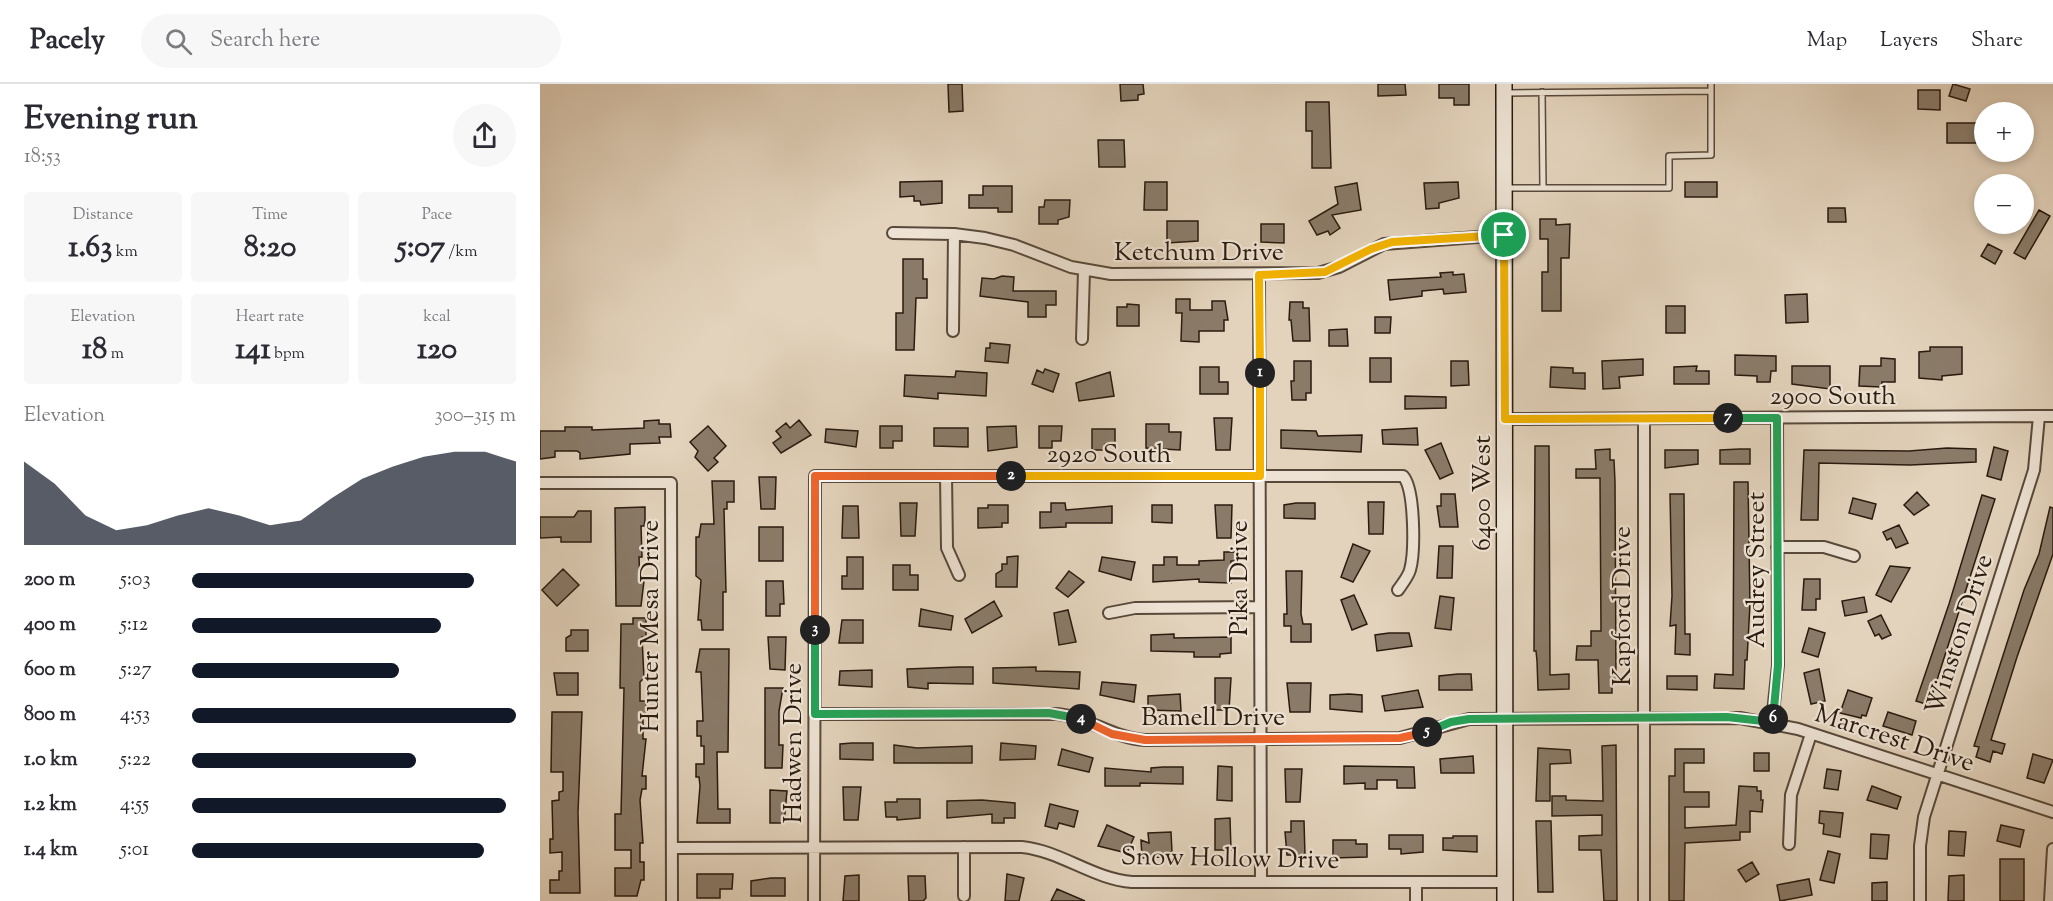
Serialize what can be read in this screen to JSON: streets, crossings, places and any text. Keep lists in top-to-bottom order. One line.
{"streets":{"street":["Ketchum Drive","2900 South","2920 South","6400 West","Audrey Street","Pika Drive","Kapford Drive","Hunter Mesa Drive","Winston Drive","Bamell Drive","Marcrest Drive","Hadwen Drive","Snow Hollow Drive"]},"crossings":[["Ketchum Drive","6400 West"],["Ketchum Drive","Pika Drive"],["2900 South","6400 West"],["2900 South","Audrey Street"],["2900 South","Kapford Drive"],["2900 South","Winston Drive"],["2920 South","Pika Drive"],["2920 South","Hadwen Drive"],["6400 West","Bamell Drive"],["6400 West","Marcrest Drive"],["6400 West","Snow Hollow Drive"],["Audrey Street","Marcrest Drive"],["Pika Drive","Bamell Drive"],["Pika Drive","Snow Hollow Drive"],["Kapford Drive","Marcrest Drive"],["Hunter Mesa Drive","Snow Hollow Drive"],["Winston Drive","Marcrest Drive"],["Bamell Drive","Marcrest Drive"],["Bamell Drive","Hadwen Drive"],["Hadwen Drive","Snow Hollow Drive"]],"page":{"header":"Pacely","search":"Search here","nav":["Map","Layers","Share"],"heading":["Evening run","18:53"],"map_buttons":["+","−"],"stats":[["Distance","1.63 km"],["Time","8:20"],["Pace","5:07 /km"],["Elevation","18 m"],["Heart rate","141 bpm"],["kcal","120"]],"pins":["1","7","2","3","4","6","5"],"chart":["Elevation","300–315 m"],"list":[{"name":"200 m","note":"5:03"},{"name":"400 m","note":"5:12"},{"name":"600 m","note":"5:27"},{"name":"800 m","note":"4:53"},{"name":"1.0 km","note":"5:22"},{"name":"1.2 km","note":"4:55"},{"name":"1.4 km","note":"5:01"}]}}
